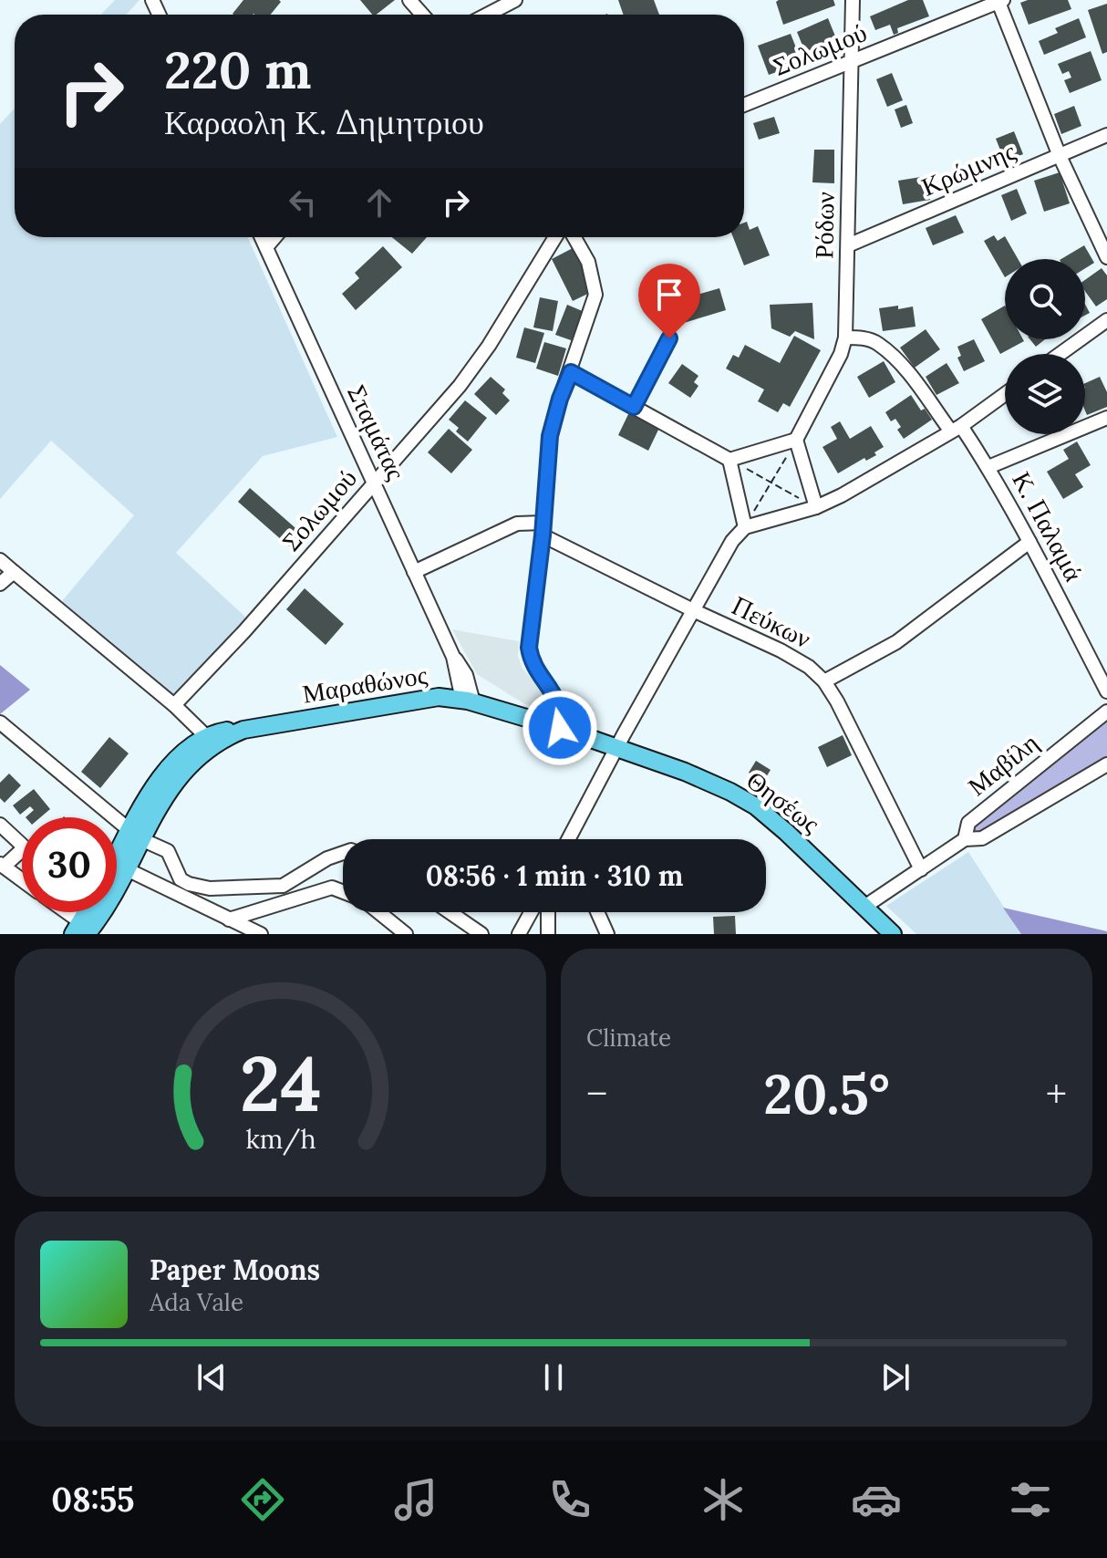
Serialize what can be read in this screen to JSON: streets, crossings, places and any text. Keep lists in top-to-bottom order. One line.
{"streets":{"main road":["Μαραθώνος","Θησέως"],"street":["Σολωμού","Κρώμνης","Ρόδων","Σταμάτας","Κ. Παλαμά","Πεύκων","Μαβίλη"]},"crossings":[["Σολωμού","Ρόδων"],["Σολωμού","Σταμάτας"],["Κρώμνης","Ρόδων"],["Ρόδων","Κ. Παλαμά"],["Σταμάτας","Μαραθώνος"],["Πεύκων","Μαβίλη"],["Μαραθώνος","Θησέως"],["Μαβίλη","Θησέως"]],"page":{"turn":["220 m","Καραολη Κ. Δημητριου"],"limit":"30","trip":"08:56 · 1 min · 310 m","tile":"Climate","heat":["−","20.5°","+"],"song":["Paper Moons","Ada Vale"],"tabs":"08:55","gauge":["24","km/h"]}}
